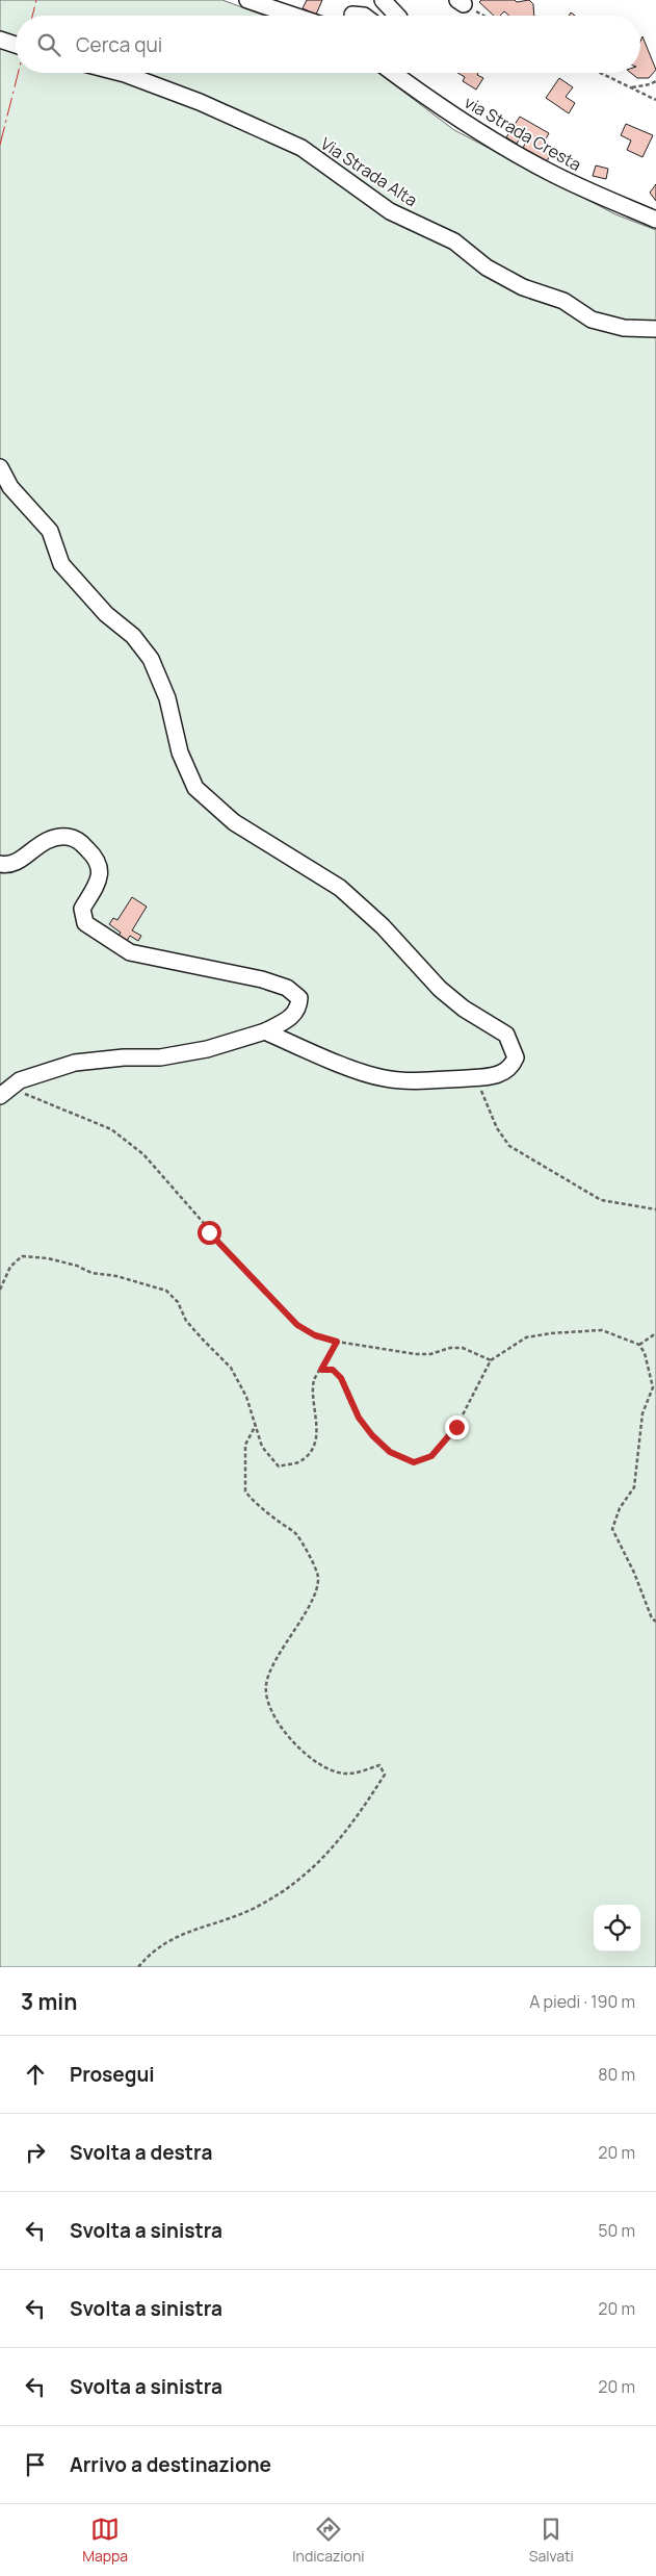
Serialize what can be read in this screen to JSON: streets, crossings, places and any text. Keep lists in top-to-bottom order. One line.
{"streets":{"street":["via Strada Cresta","Via Strada Alta"]},"page":{"search":"Cerca qui","heading":["3 min","A piedi · 190 m"],"list":[["Prosegui","80 m"],["Svolta a destra","20 m"],["Svolta a sinistra","50 m"],["Svolta a sinistra","20 m"],["Svolta a sinistra","20 m"],"Arrivo a destinazione"],"nav":["Mappa","Indicazioni","Salvati"]}}
